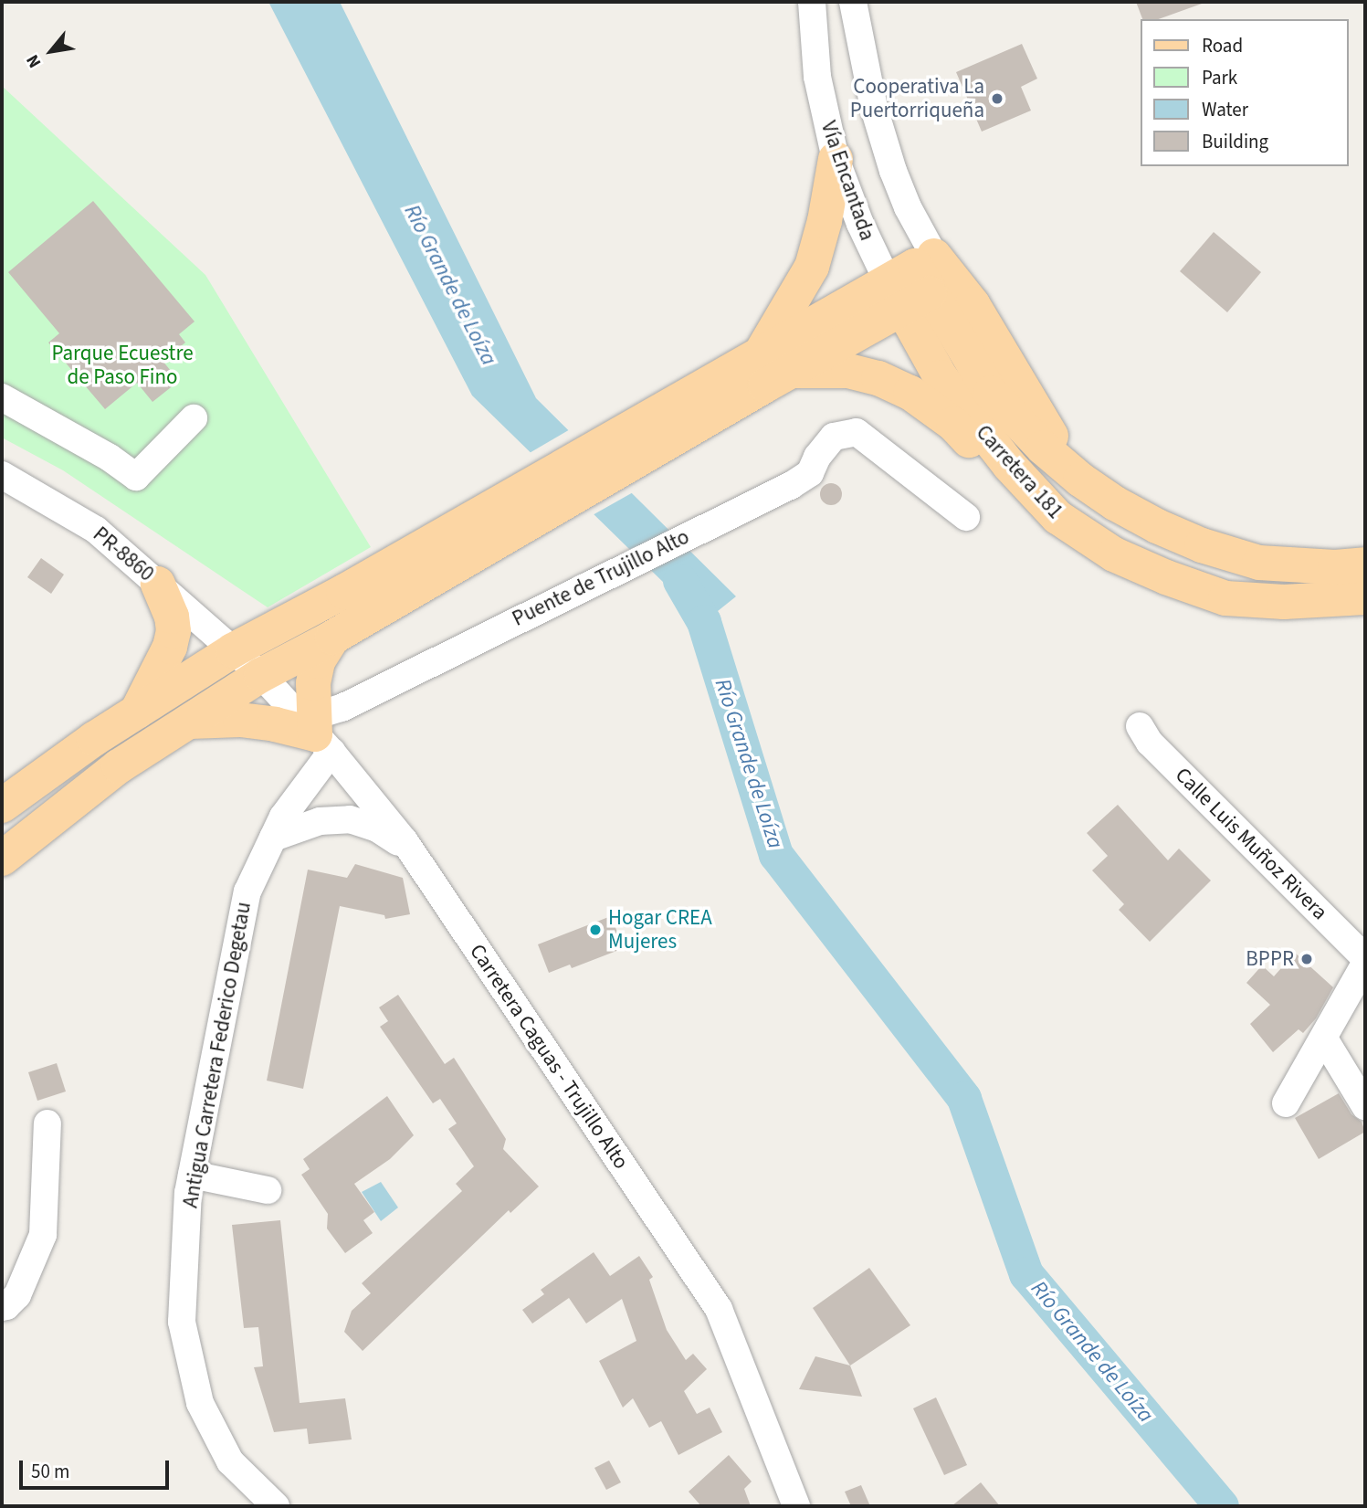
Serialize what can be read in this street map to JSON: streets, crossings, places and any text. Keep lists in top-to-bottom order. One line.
{"streets":{"main road":["Carretera 181"],"street":["Vía Encantada","PR-8860","Puente de Trujillo Alto","Calle Luis Muñoz Rivera","Antigua Carretera Federico Degetau","Carretera Caguas - Trujillo Alto"]},"crossings":[["Vía Encantada","Carretera 181"],["PR-8860","Carretera Caguas - Trujillo Alto"],["Puente de Trujillo Alto","Antigua Carretera Federico Degetau"],["Puente de Trujillo Alto","Carretera Caguas - Trujillo Alto"],["Antigua Carretera Federico Degetau","Carretera Caguas - Trujillo Alto"]],"water":["Río Grande de Loíza"],"parks":["Parque Ecuestre de Paso Fino"],"places":["Cooperativa La Puertorriqueña","Hogar CREA Mujeres","BPPR"],"legend":["Road","Park","Water","Building"],"scale_bar":"50 m","north":"bottom left"}
